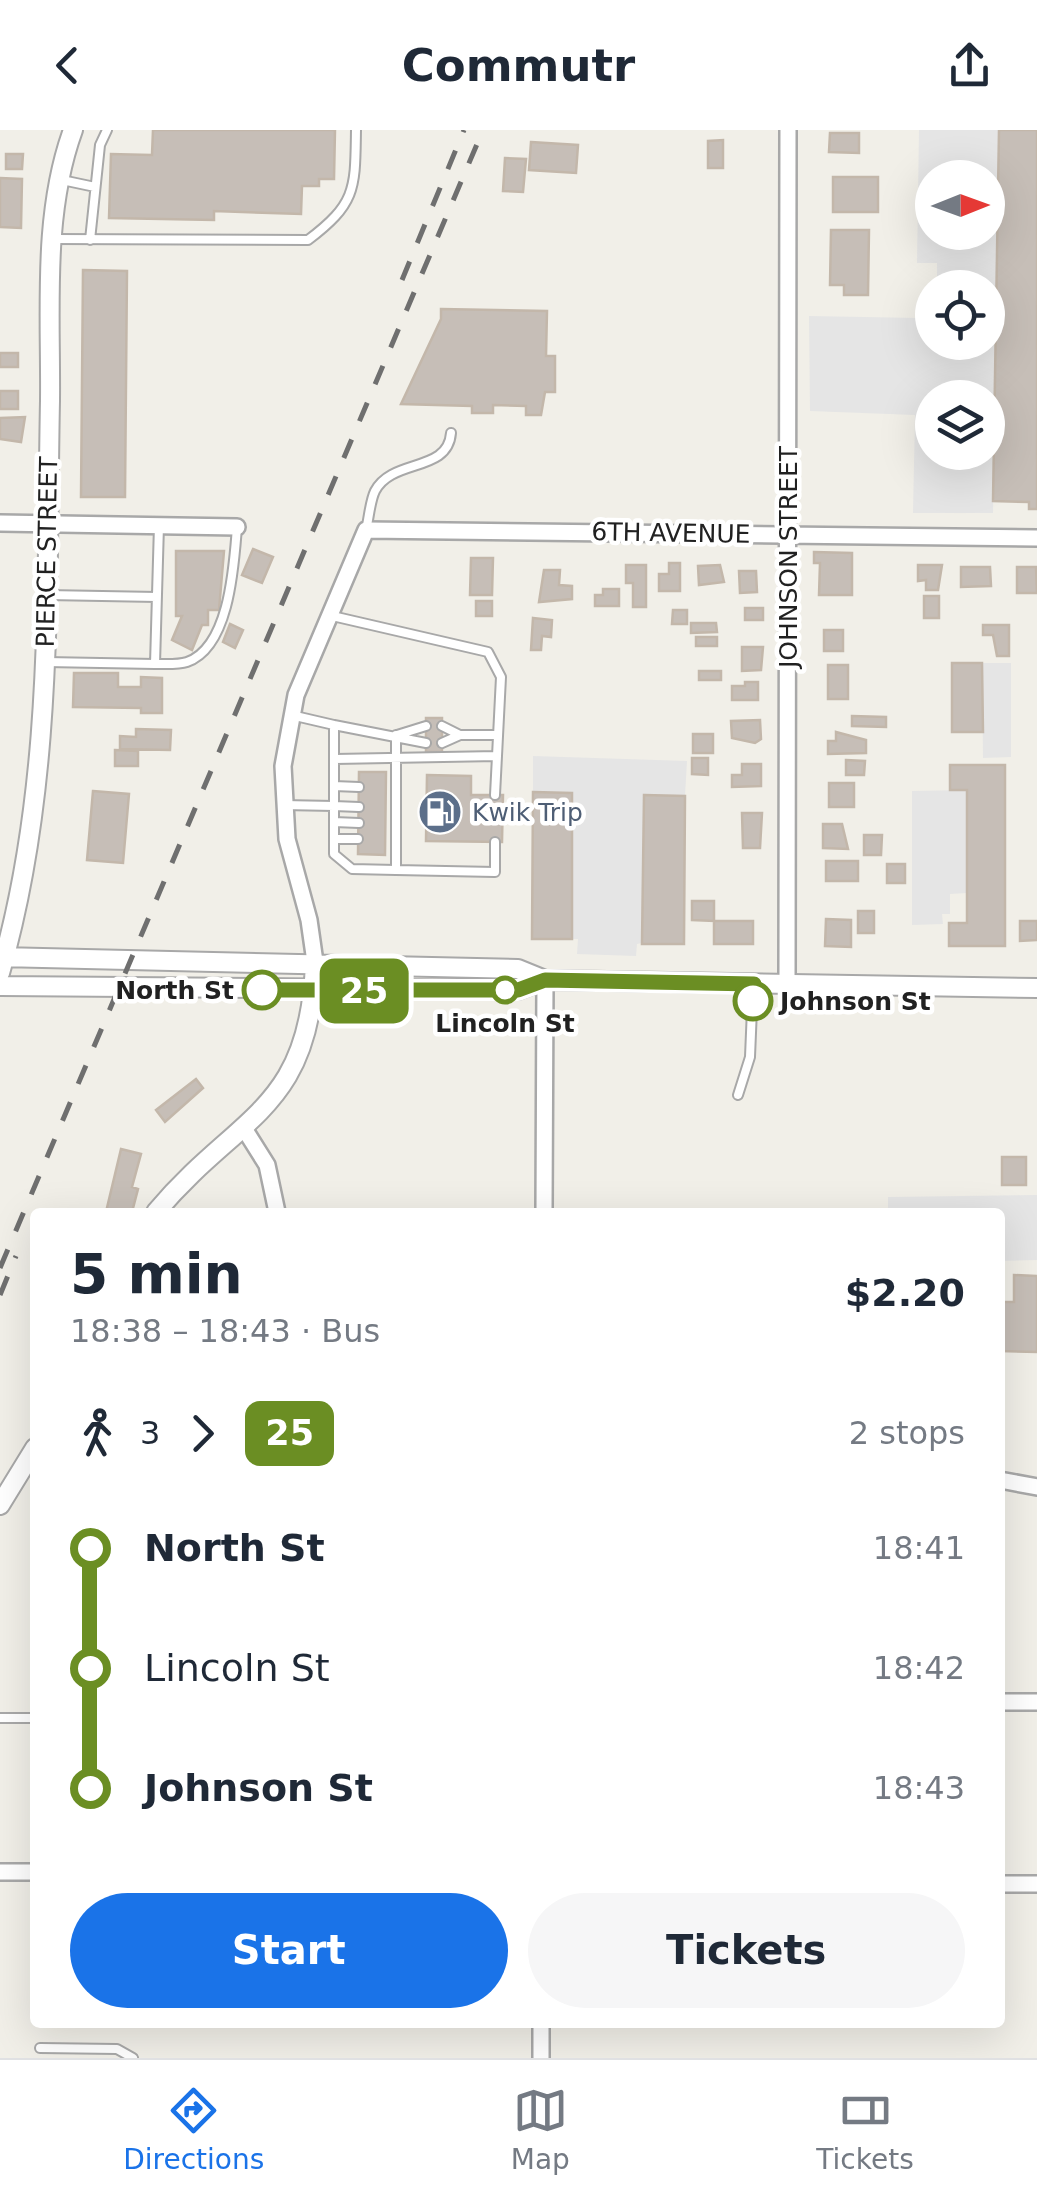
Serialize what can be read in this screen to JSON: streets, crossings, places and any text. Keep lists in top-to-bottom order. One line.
{"streets":{"street":["6TH AVENUE","PIERCE STREET","JOHNSON STREET"]},"crossings":[["6TH AVENUE","JOHNSON STREET"]],"places":{"fuel station":["Kwik Trip"],"other":["North St","Lincoln St","Johnson St"]},"lines":["bus line 25"],"north":"right","page":{"header":"Commutr","on_map":"25","heading":["5 min","18:38 – 18:43 · Bus","$2.20"],"legs":["3","25","2 stops"],"list":[{"name":"North St","value":"18:41"},{"name":"Lincoln St","value":"18:42"},{"name":"Johnson St","value":"18:43"}],"buttons":["Start","Tickets"],"tabs":["Directions","Map","Tickets"]}}
